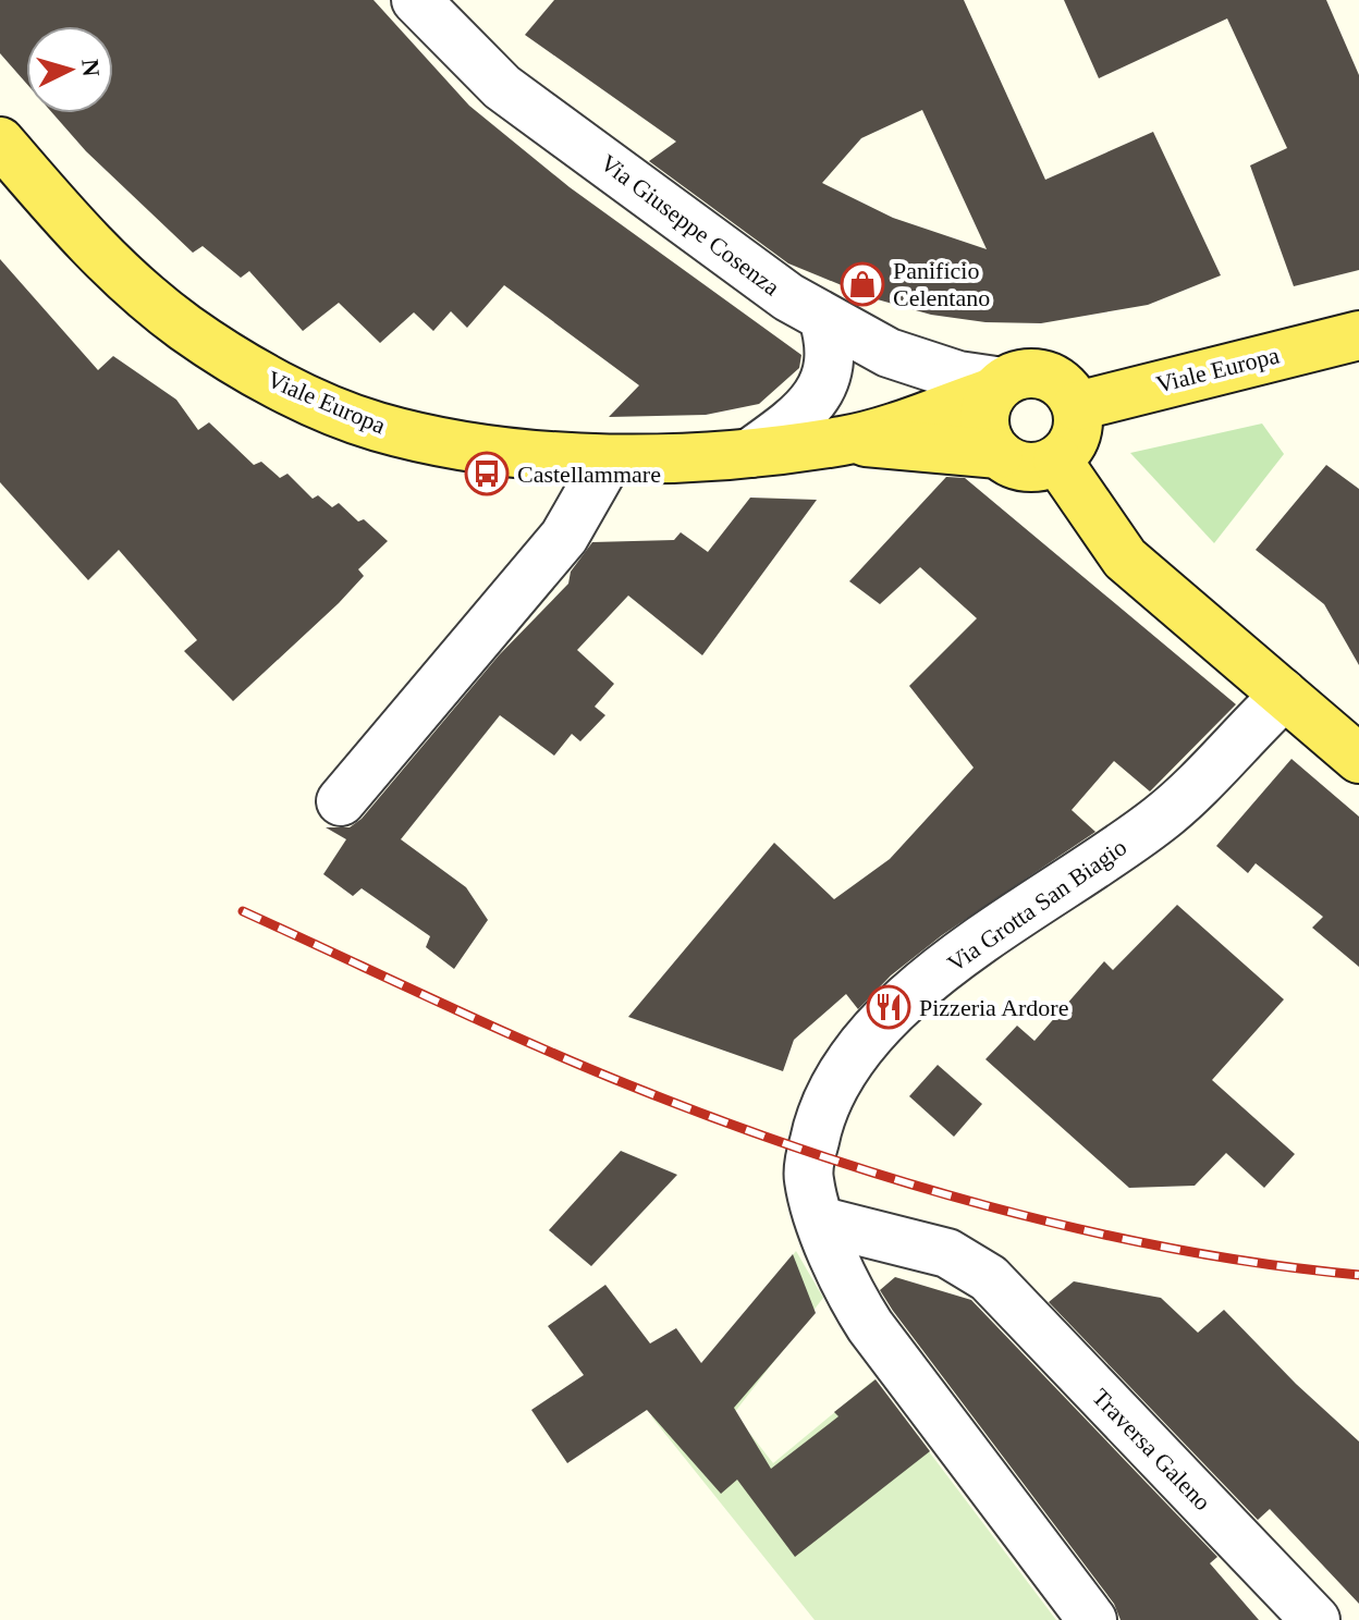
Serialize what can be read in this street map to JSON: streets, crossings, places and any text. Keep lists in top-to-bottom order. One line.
{"streets":{"main road":["Viale Europa"],"street":["Via Giuseppe Cosenza","Via Grotta San Biagio","Traversa Galeno"]},"crossings":[["Via Giuseppe Cosenza","Viale Europa"],["Via Grotta San Biagio","Traversa Galeno"]],"places":{"shop":["Panificio Celentano"],"bus stop":["Castellammare"],"restaurant":["Pizzeria Ardore"]},"north":"right"}
